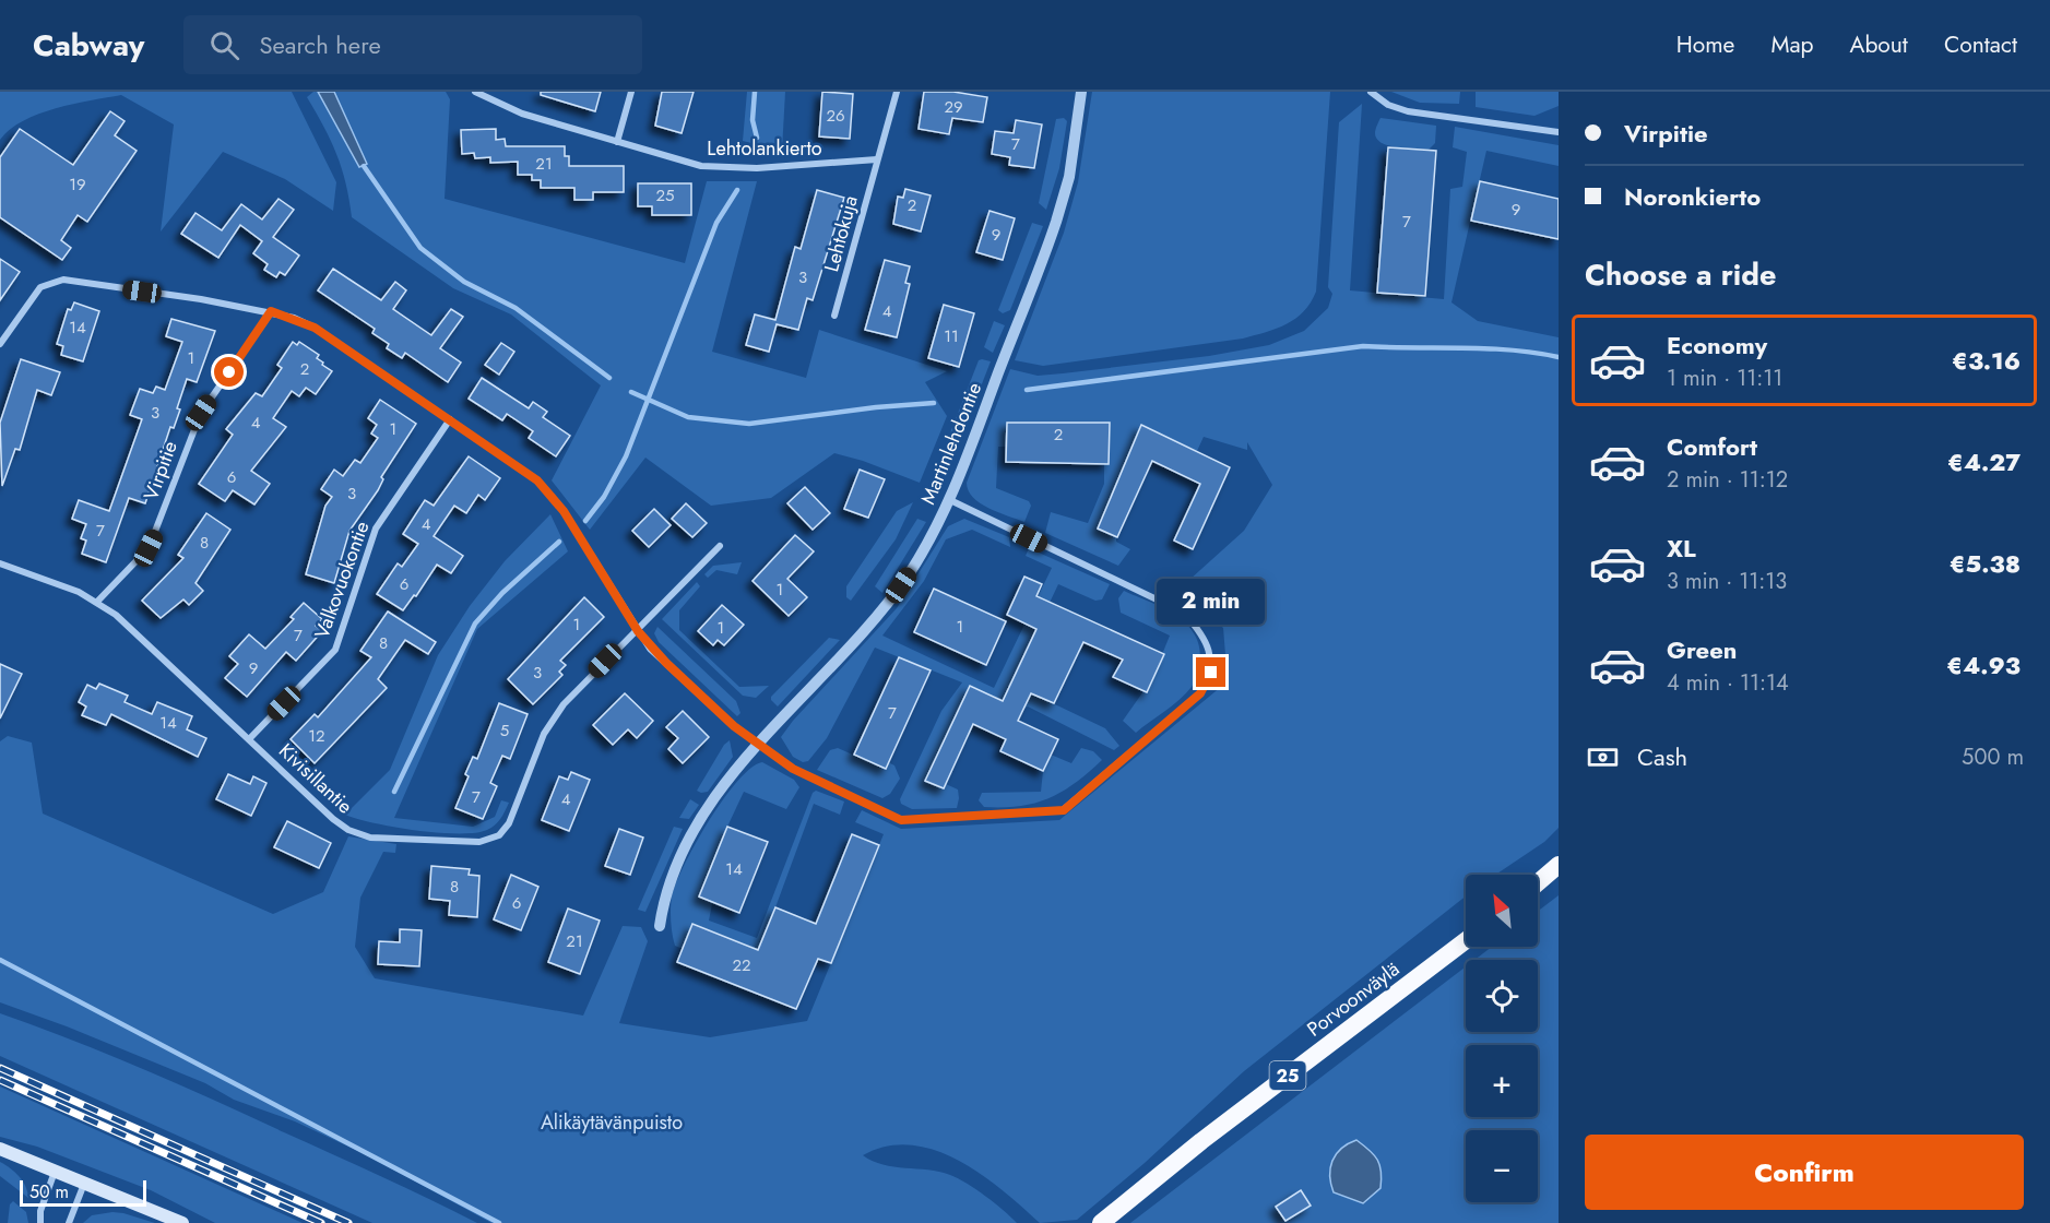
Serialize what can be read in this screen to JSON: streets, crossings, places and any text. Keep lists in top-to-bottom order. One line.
{"streets":{"highway":["Porvoonväylä","25"],"street":["Lehtolankierto","Lehtokuja","Martinlehdontie","Virpitie","Valkovuokontie","Kivisillantie"]},"crossings":[["Lehtolankierto","Lehtokuja"],["Virpitie","Kivisillantie"],["Valkovuokontie","Kivisillantie"]],"parks":["Alikäytävänpuisto"],"house_numbers":["29","26","7","21","19","25","2","9","7","9","3","4","14","11","1","2","3","4","1","2","6","3","4","7","8","6","1","1","1","1","7","8","9","3","7","14","5","12","7","4","14","8","6","21","22"],"scale_bar":"50 m","north":"top left","page":{"header":"Cabway","search":"Search here","nav":["Home","Map","About","Contact"],"banner":["Virpitie","Noronkierto"],"heading":"Choose a ride","list":[{"name":"Economy","note":"1 min · 11:11","value":"€3.16"},{"name":"Comfort","note":"2 min · 11:12","value":"€4.27"},{"name":"XL","note":"3 min · 11:13","value":"€5.38"},{"name":"Green","note":"4 min · 11:14","value":"€4.93"}],"bubble":"2 min","pay":["Cash","500 m"],"map_buttons":["+","−"],"buttons":"Confirm","scale":"50 m"}}
